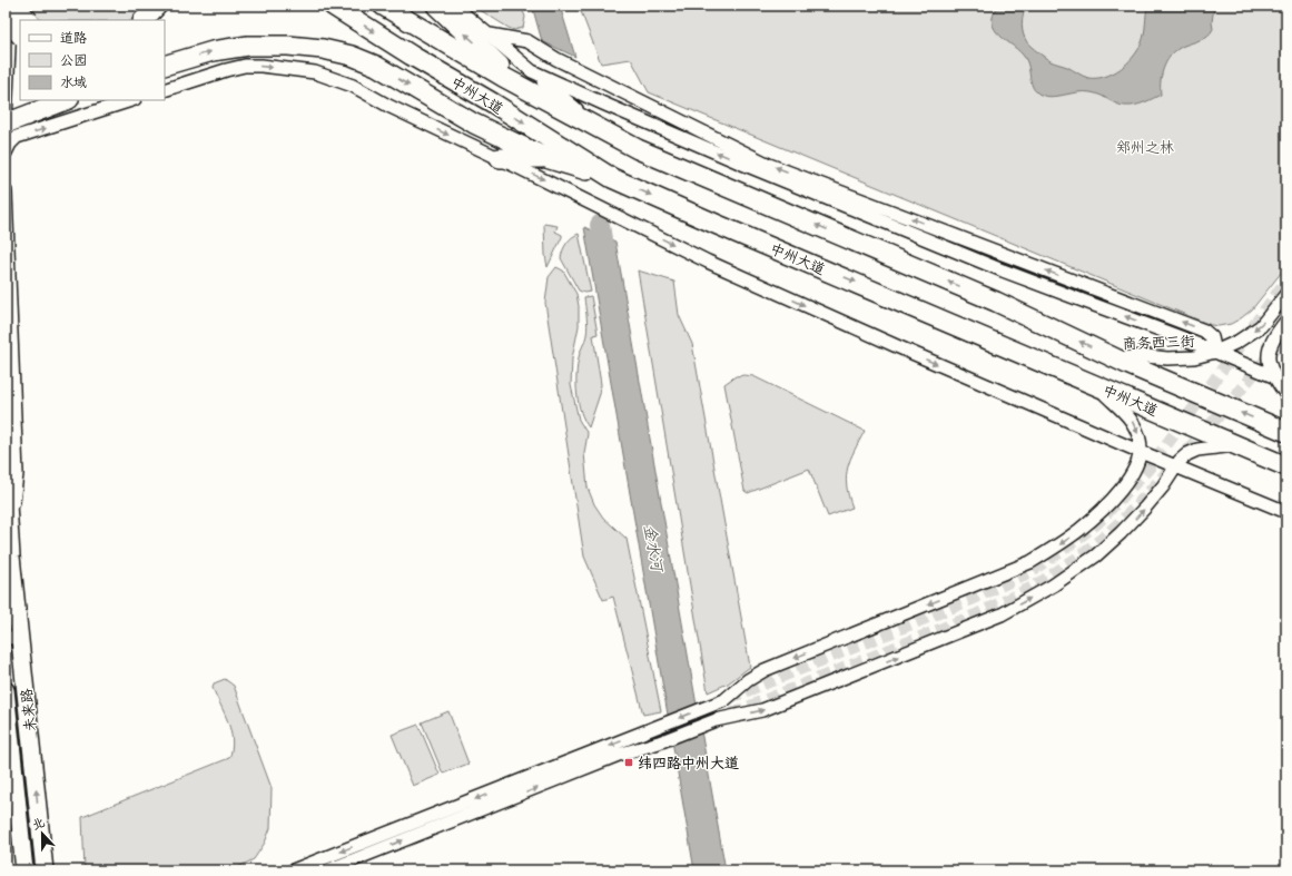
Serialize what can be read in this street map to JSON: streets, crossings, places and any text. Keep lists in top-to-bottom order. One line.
{"streets":{"highway":["中州大道"],"main road":["未来路"],"street":["商务西三街"]},"crossings":[["中州大道","商务西三街"]],"one_way":["商务西三街"],"water":["金水河"],"parks":["郑州之林"],"places":{"transit":["纬四路中州大道"]},"legend":["道路","公园","水域"],"north":"top"}
